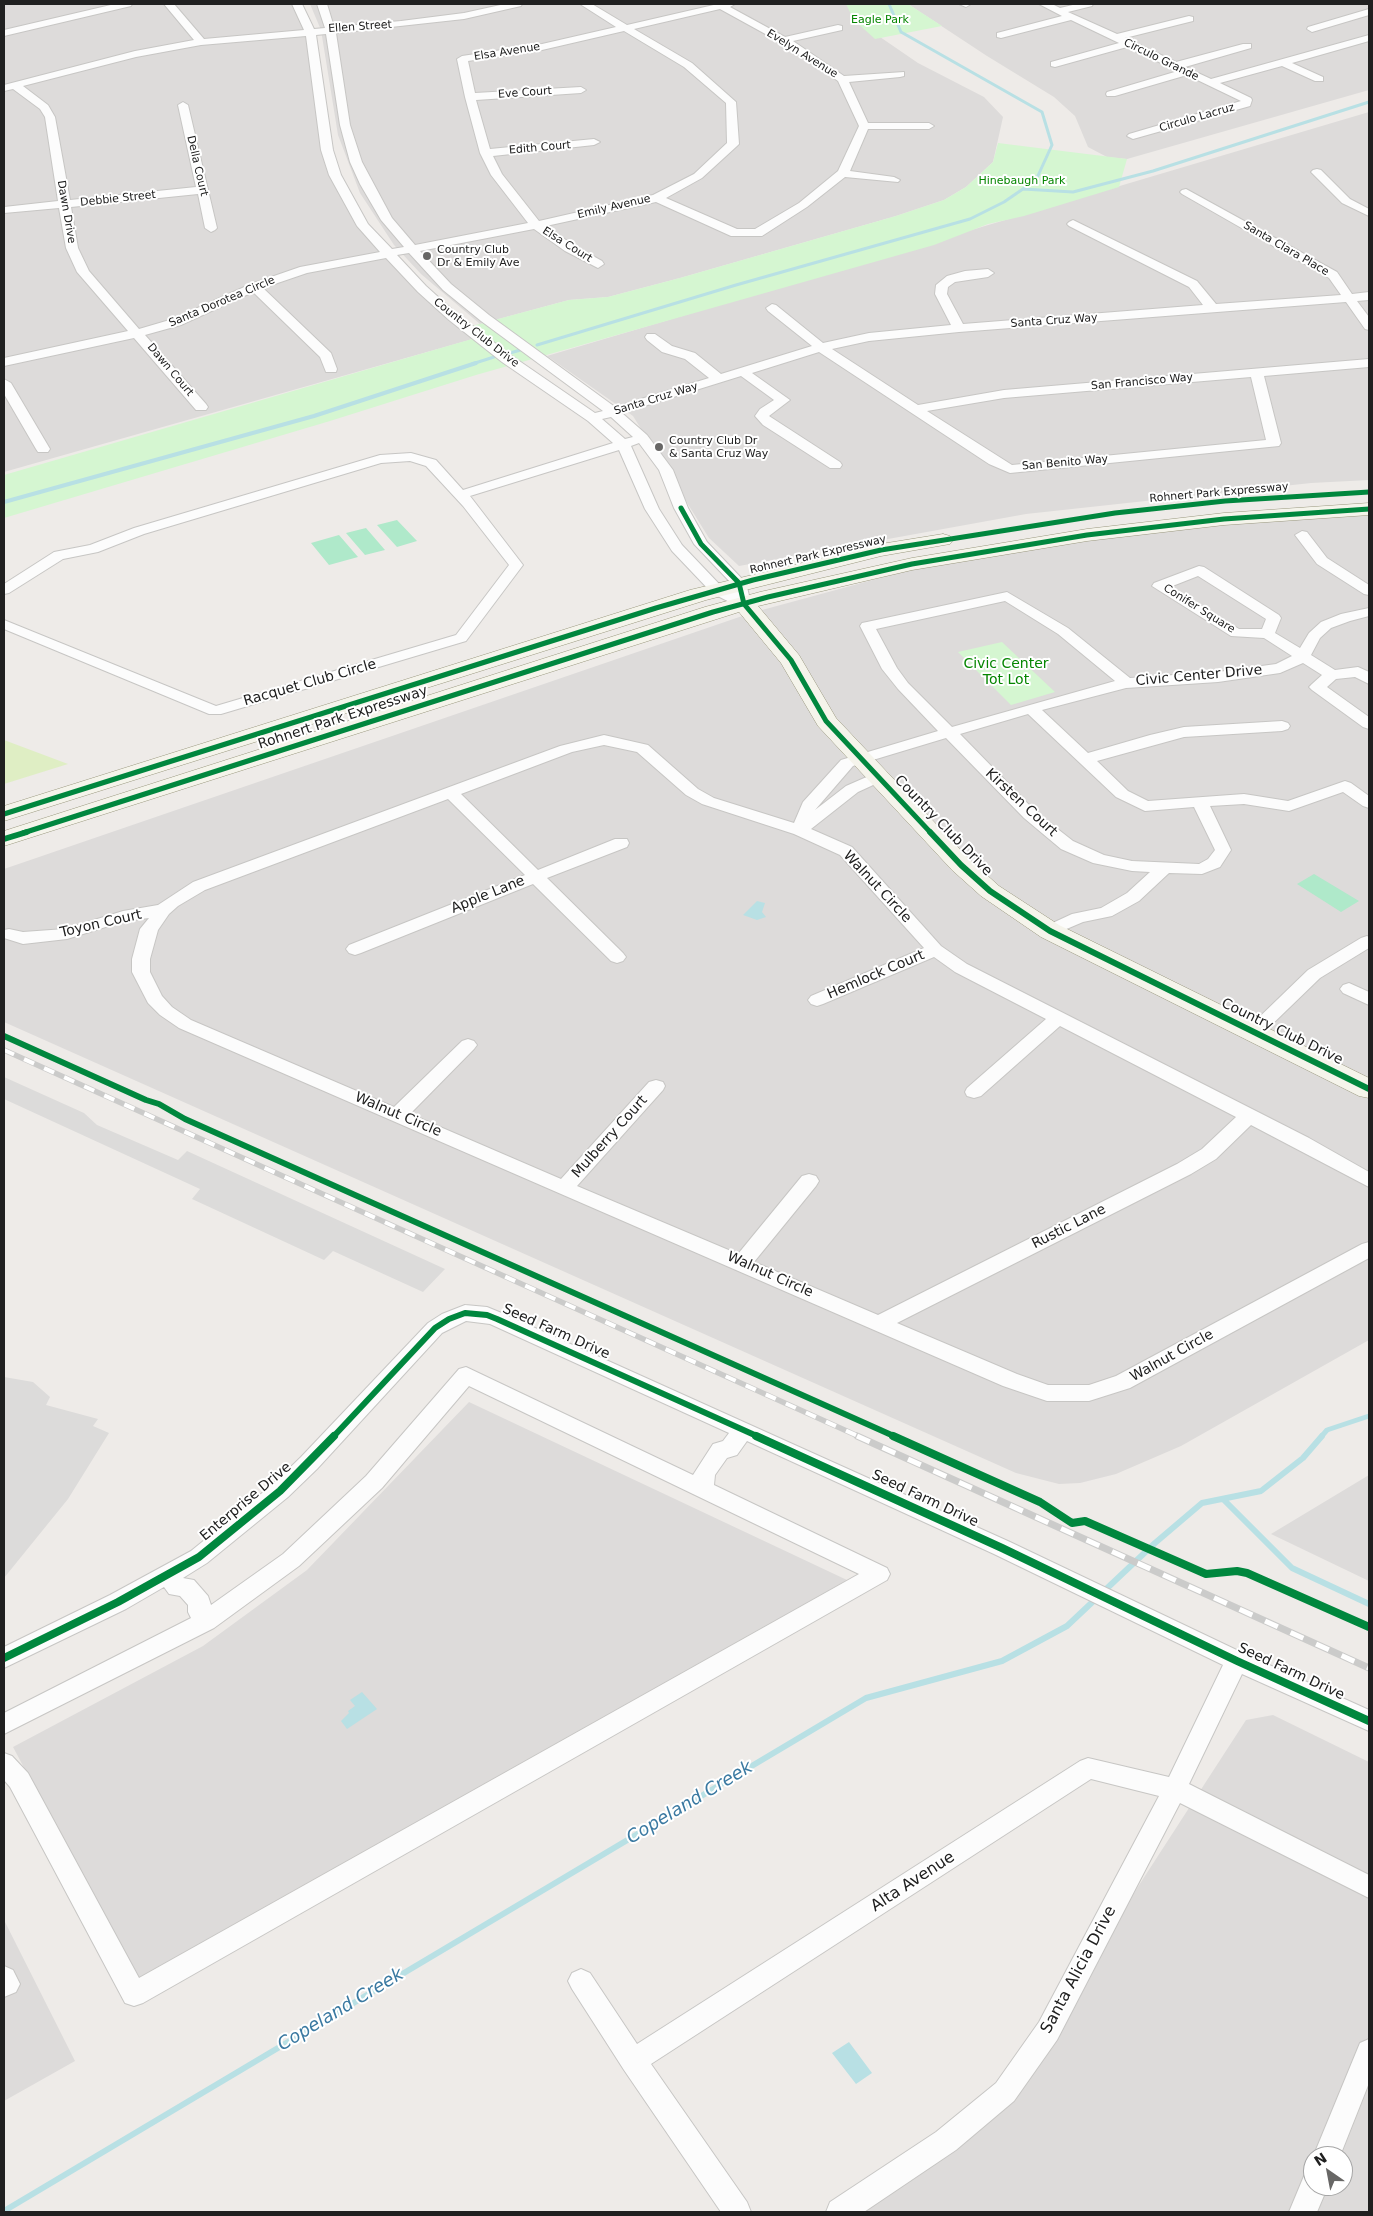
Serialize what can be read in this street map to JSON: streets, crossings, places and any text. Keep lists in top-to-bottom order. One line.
{"streets":{"main road":["Country Club Drive","Rohnert Park Expressway"],"street":["Ellen Street","Elsa Avenue","Evelyn Avenue","Circulo Grande","Eve Court","Circulo Lacruz","Edith Court","Della Court","Debbie Street","Emily Avenue","Dawn Drive","Elsa Court","Santa Clara Place","Santa Dorotea Circle","Santa Cruz Way","Dawn Court","San Francisco Way","San Benito Way","Conifer Square","Civic Center Drive","Racquet Club Circle","Kirsten Court","Walnut Circle","Apple Lane","Toyon Court","Hemlock Court","Mulberry Court","Rustic Lane","Seed Farm Drive","Enterprise Drive","Alta Avenue","Santa Alicia Drive"]},"crossings":[["Ellen Street","Country Club Drive"],["Elsa Avenue","Evelyn Avenue"],["Elsa Avenue","Eve Court"],["Elsa Avenue","Edith Court"],["Elsa Avenue","Emily Avenue"],["Elsa Avenue","Elsa Court"],["Circulo Grande","Circulo Lacruz"],["Della Court","Debbie Street"],["Debbie Street","Dawn Drive"],["Emily Avenue","Elsa Court"],["Emily Avenue","Santa Dorotea Circle"],["Emily Avenue","Country Club Drive"],["Dawn Drive","Santa Dorotea Circle"],["Dawn Drive","Dawn Court"],["Santa Clara Place","Santa Cruz Way"],["Santa Dorotea Circle","Country Club Drive"],["Santa Dorotea Circle","Dawn Court"],["Santa Cruz Way","Country Club Drive"],["Santa Cruz Way","San Benito Way"],["Country Club Drive","Rohnert Park Expressway"],["Country Club Drive","Civic Center Drive"],["San Francisco Way","San Benito Way"],["Civic Center Drive","Kirsten Court"],["Walnut Circle","Toyon Court"],["Walnut Circle","Hemlock Court"],["Walnut Circle","Mulberry Court"],["Walnut Circle","Rustic Lane"],["Seed Farm Drive","Enterprise Drive"],["Seed Farm Drive","Santa Alicia Drive"],["Alta Avenue","Santa Alicia Drive"]],"water":["Copeland Creek"],"parks":["Eagle Park","Hinebaugh Park","Civic Center Tot Lot"],"places":["Country Club Dr & Emily Ave","Country Club Dr & Santa Cruz Way"],"north":"top left"}
